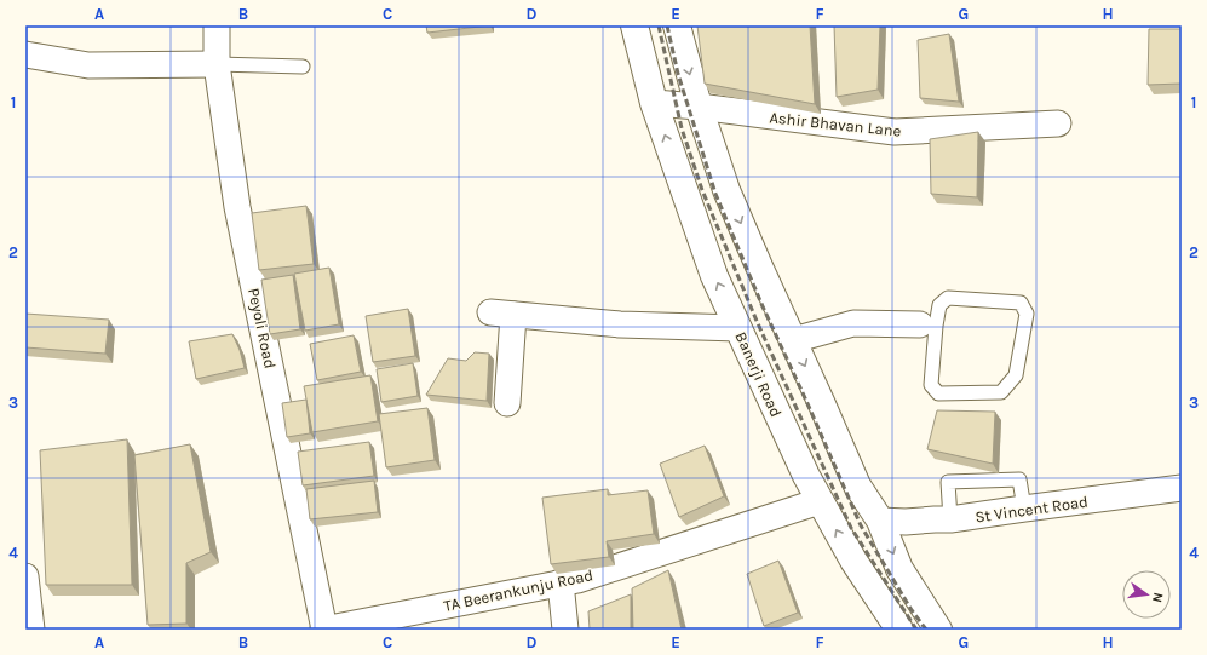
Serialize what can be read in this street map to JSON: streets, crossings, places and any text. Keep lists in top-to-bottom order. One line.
{"streets":{"main road":["Banerji Road"],"street":["Ashir Bhavan Lane","Peyoli Road","St Vincent Road","TA Beerankunju Road"]},"crossings":[["Peyoli Road","TA Beerankunju Road"],["Banerji Road","TA Beerankunju Road"]],"north":"right","grid":{"columns":["A","B","C","D","E","F","G","H"],"rows":["1","2","3","4"]}}
